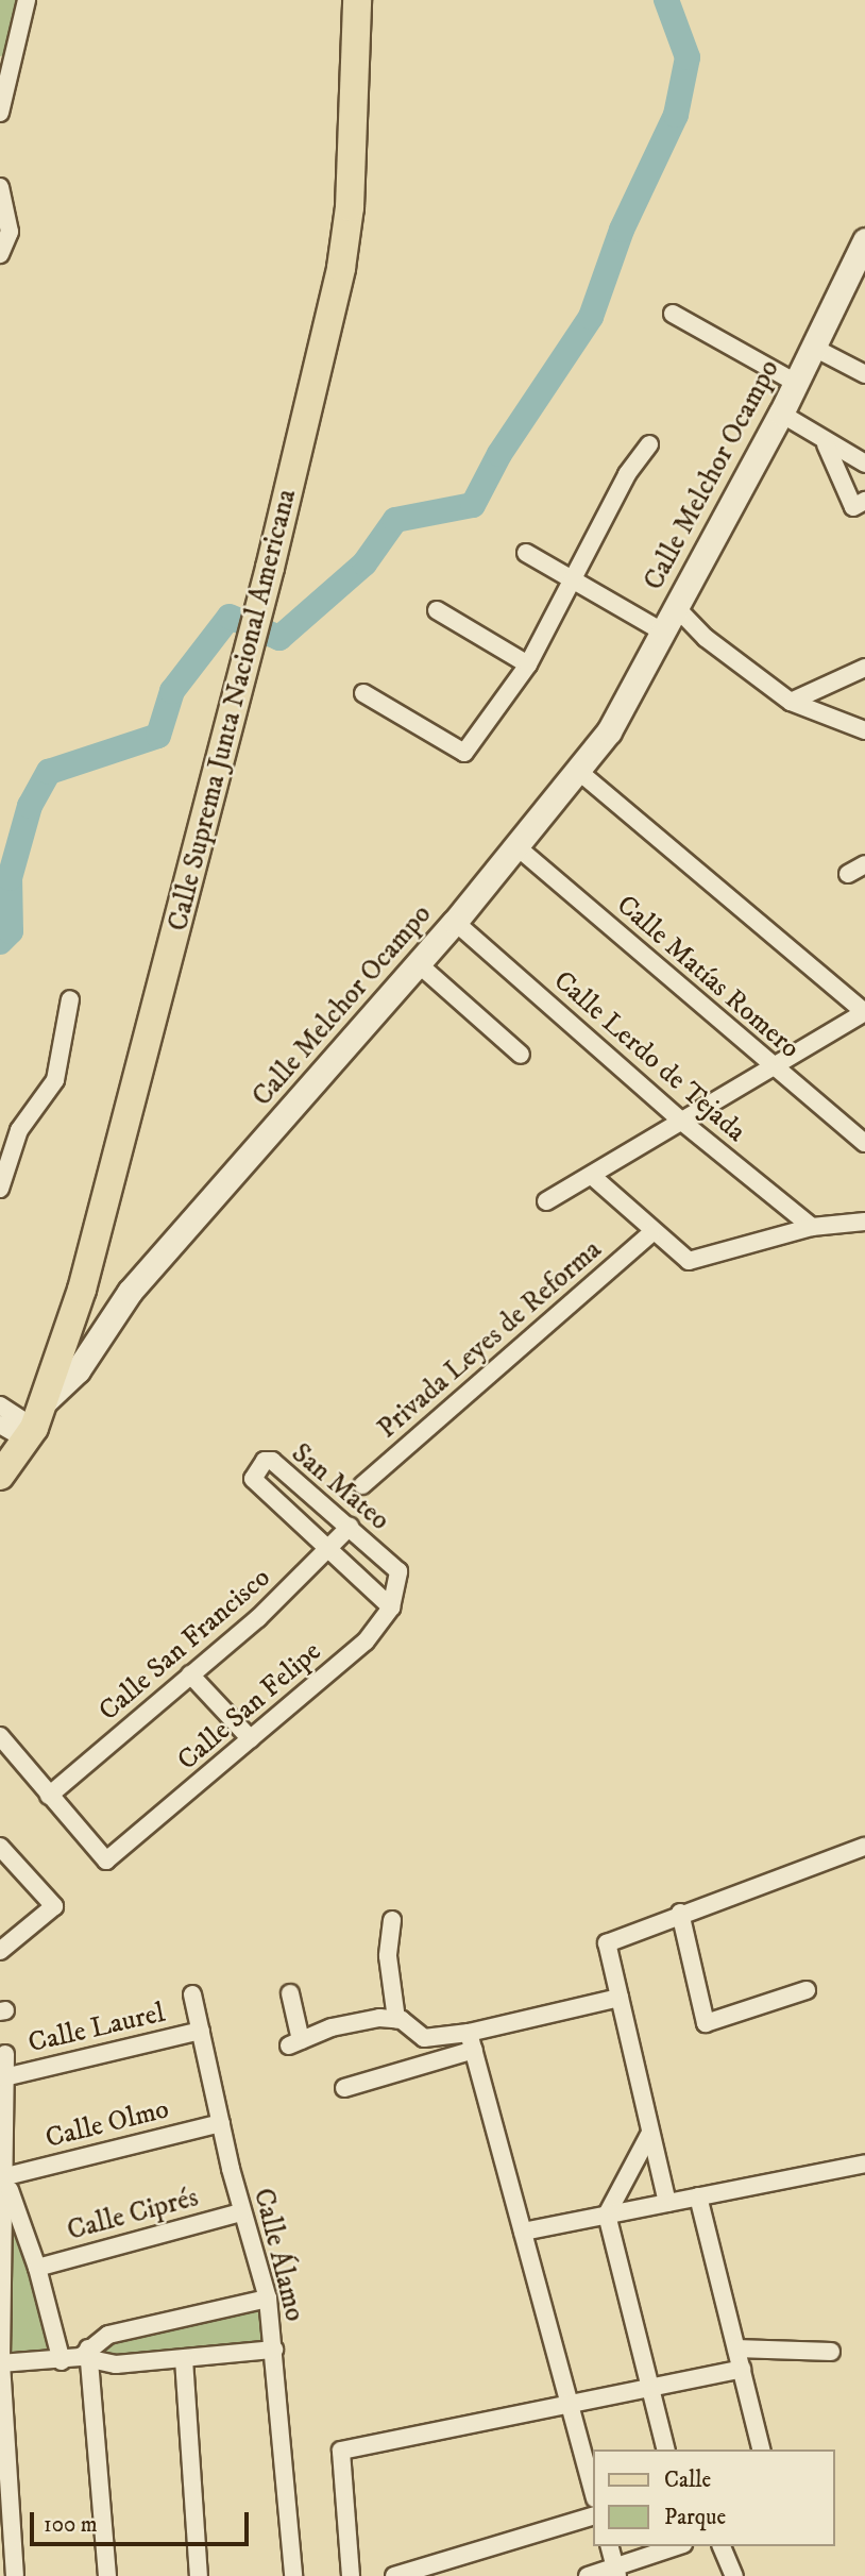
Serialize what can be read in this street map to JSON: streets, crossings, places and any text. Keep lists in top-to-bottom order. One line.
{"streets":{"main road":["Calle Suprema Junta Nacional Americana"],"street":["Calle Melchor Ocampo","Calle Matías Romero","Calle Lerdo de Tejada","Privada Leyes de Reforma","San Mateo","Calle San Francisco","Calle San Felipe","Calle Laurel","Calle Olmo","Calle Ciprés","Calle Álamo"]},"crossings":[["Calle Melchor Ocampo","Calle Suprema Junta Nacional Americana"],["Calle Melchor Ocampo","Calle Matías Romero"],["Calle Melchor Ocampo","Calle Lerdo de Tejada"],["San Mateo","Calle San Francisco"],["San Mateo","Calle San Felipe"],["Calle San Francisco","Calle San Felipe"],["Calle Laurel","Calle Álamo"],["Calle Olmo","Calle Álamo"],["Calle Ciprés","Calle Álamo"]],"legend":["Calle","Parque"],"scale_bar":"100 m"}
